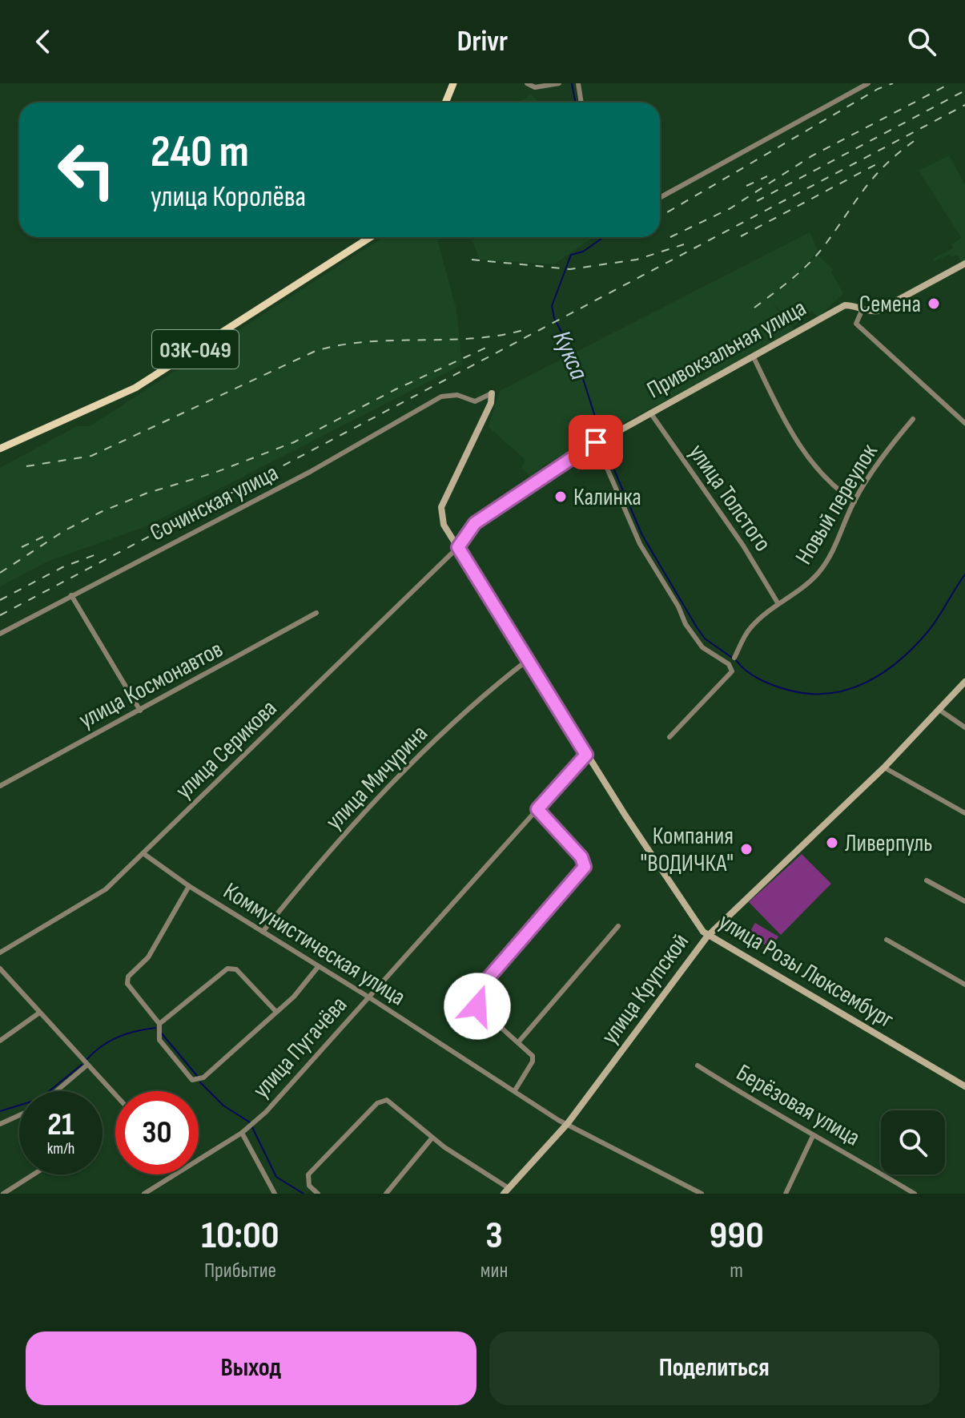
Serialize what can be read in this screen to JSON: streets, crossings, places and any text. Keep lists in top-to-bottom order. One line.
{"streets":{"main road":["03К-049"],"street":["Привокзальная улица","улица Толстого","Сочинская улица","Новый переулок","улица Космонавтов","улица Серикова","улица Мичурина","Коммунистическая улица","улица Розы Люксембург","улица Крупской","улица Пугачёва","Берёзовая улица"]},"crossings":[["Привокзальная улица","улица Толстого"],["Привокзальная улица","улица Серикова"],["Привокзальная улица","улица Розы Люксембург"],["улица Толстого","Новый переулок"],["Сочинская улица","улица Розы Люксембург"],["улица Серикова","Коммунистическая улица"],["улица Серикова","улица Розы Люксембург"],["улица Мичурина","Коммунистическая улица"],["улица Мичурина","улица Розы Люксембург"],["Коммунистическая улица","улица Крупской"],["Коммунистическая улица","улица Пугачёва"],["улица Розы Люксембург","улица Крупской"],["улица Розы Люксембург","улица Пугачёва"]],"water":["Кукса"],"places":["Семена","Калинка","Ливерпуль","Компания \"ВОДИЧКА\""],"page":{"header":"Drivr","turn":["240 m","улица Королёва"],"speed":"21 km/h","limit":"30","eta":["10:00","Прибытие","3","мин","990","m"],"buttons":["Выход","Поделиться"]}}
